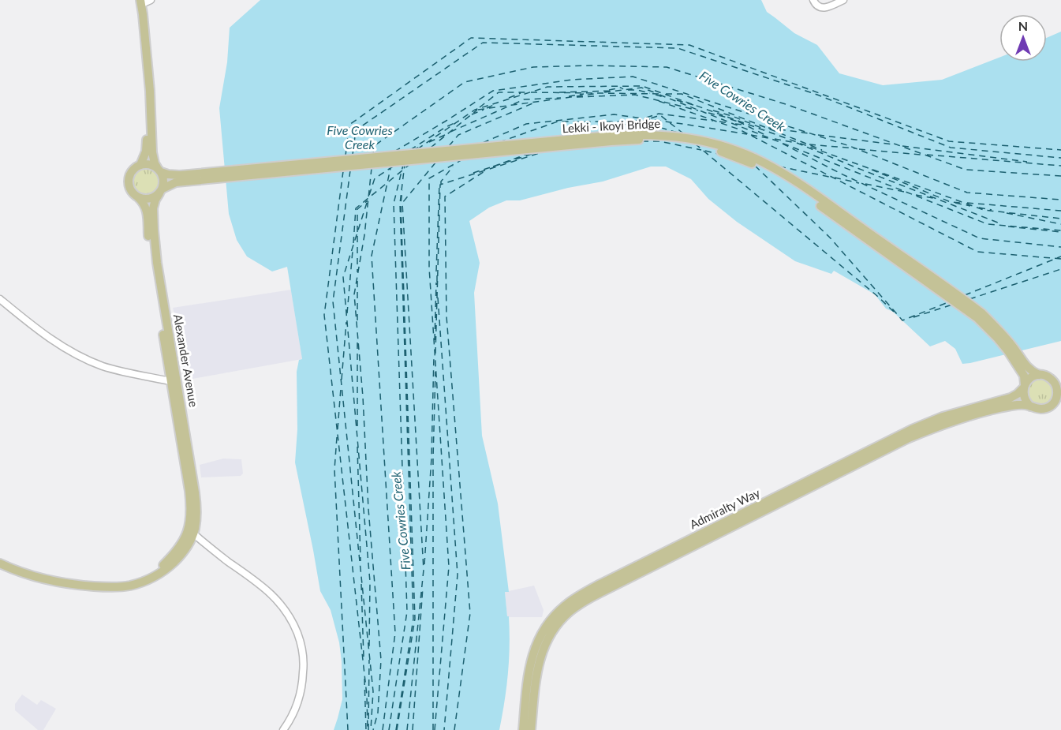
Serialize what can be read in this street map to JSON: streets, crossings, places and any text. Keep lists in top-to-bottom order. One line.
{"streets":{"main road":["Lekki - Ikoyi Bridge","Alexander Avenue","Admiralty Way"]},"water":["Five Cowries Creek"],"north":"top"}
